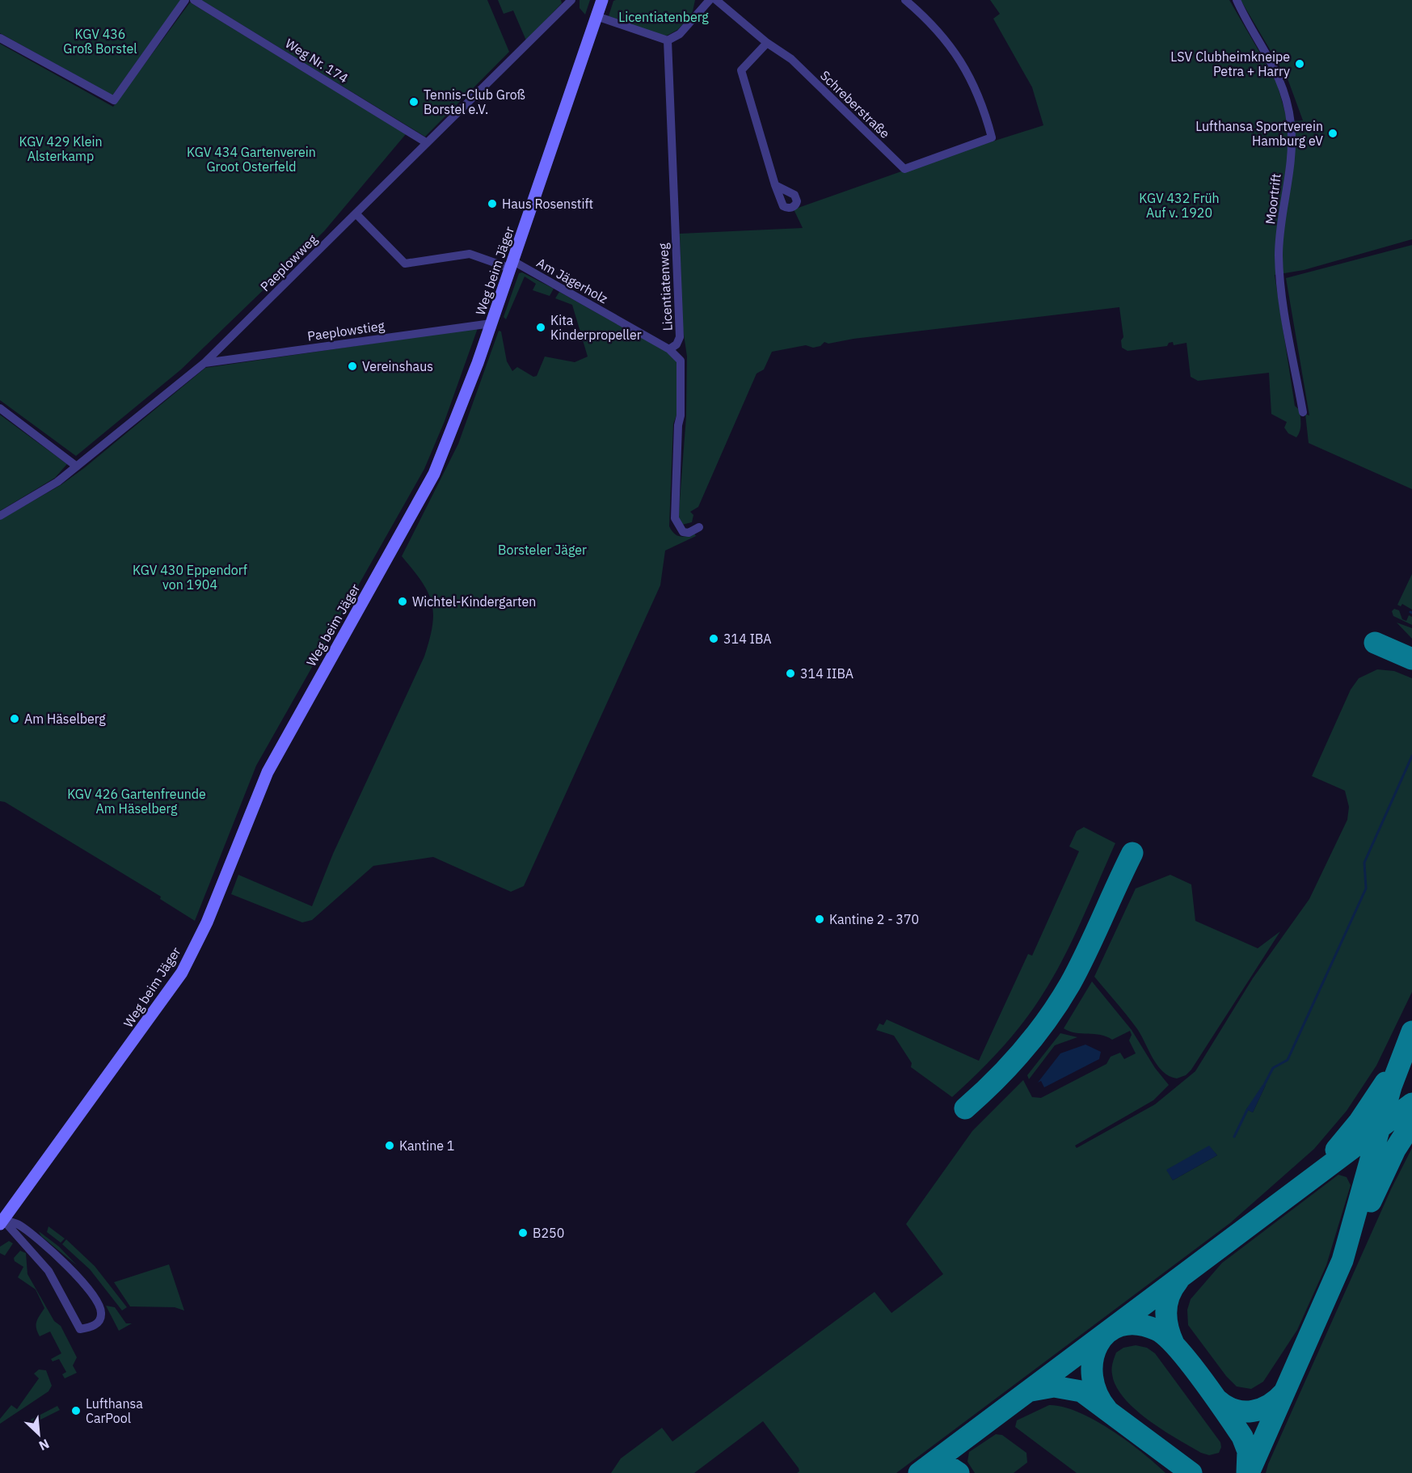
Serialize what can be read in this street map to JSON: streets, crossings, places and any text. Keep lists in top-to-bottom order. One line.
{"streets":{"street":["Weg Nr. 174","Schreberstraße","Moortrift","Paeplowweg","Weg beim Jäger","Am Jägerholz","Licentiatenweg","Paeplowstieg"]},"crossings":[["Weg Nr. 174","Paeplowweg"],["Paeplowweg","Am Jägerholz"],["Paeplowweg","Paeplowstieg"],["Weg beim Jäger","Am Jägerholz"],["Weg beim Jäger","Paeplowstieg"],["Am Jägerholz","Licentiatenweg"]],"parks":["Licentiatenberg","KGV 436 Groß Borstel","KGV 429 Klein Alsterkamp","KGV 434 Gartenverein Groot Osterfeld","KGV 432 Früh Auf v. 1920","Borsteler Jäger","KGV 430 Eppendorf von 1904","KGV 426 Gartenfreunde Am Häselberg"],"places":["LSV Clubheimkneipe Petra + Harry","Tennis-Club Groß Borstel e.V.","Lufthansa Sportverein Hamburg eV","Haus Rosenstift","Kita Kinderpropeller","Vereinshaus","Wichtel-Kindergarten","314 IBA","314 IIBA","Am Häselberg","Kantine 2 - 370","Kantine 1","B250","Lufthansa CarPool"],"north":"bottom right"}
